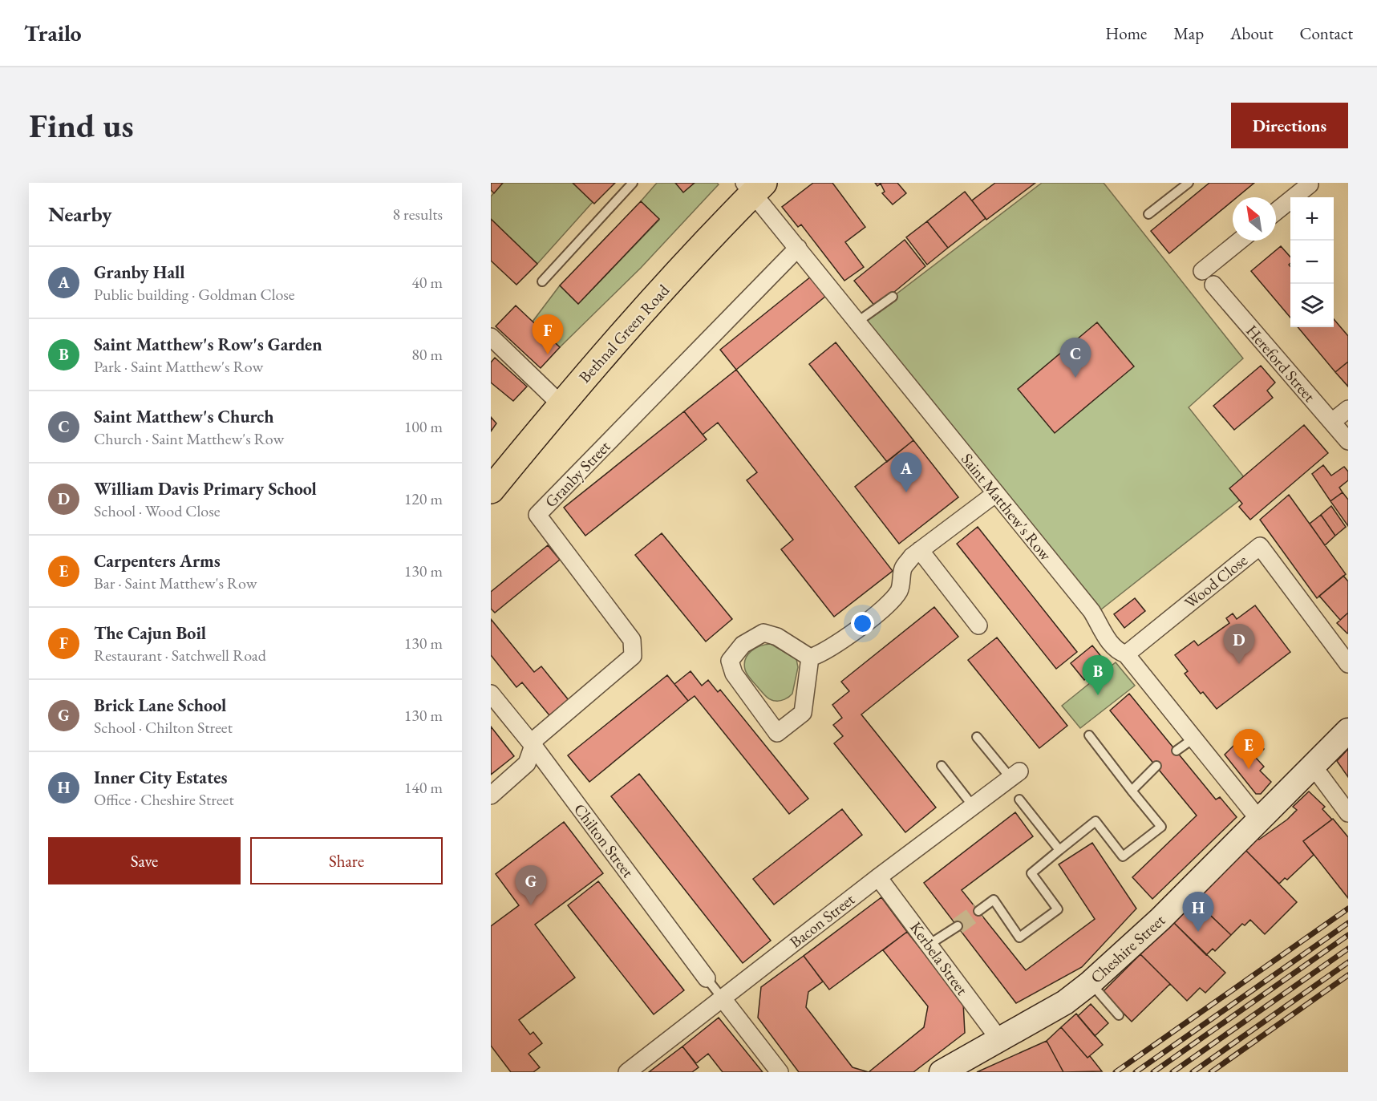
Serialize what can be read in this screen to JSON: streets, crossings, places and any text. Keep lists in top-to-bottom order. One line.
{"streets":{"main road":["Bethnal Green Road","Cheshire Street"],"street":["Hereford Street","Granby Street","Saint Matthew's Row","Wood Close","Chilton Street","Bacon Street","Kerbela Street"]},"crossings":[["Bethnal Green Road","Saint Matthew's Row"],["Granby Street","Saint Matthew's Row"],["Granby Street","Chilton Street"],["Saint Matthew's Row","Wood Close"],["Saint Matthew's Row","Cheshire Street"],["Chilton Street","Bacon Street"],["Bacon Street","Kerbela Street"],["Cheshire Street","Kerbela Street"]],"north":"top left","page":{"header":"Trailo","nav":["Home","Map","About","Contact"],"buttons":["Directions",["Save","Share"]],"title":"Find us","heading":["Nearby","8 results"],"map_buttons":["+","−"],"list":[{"mark":"A","name":"Granby Hall","note":"Public building · Goldman Close","value":"40 m"},{"mark":"B","name":"Saint Matthew's Row's Garden","note":"Park · Saint Matthew's Row","value":"80 m"},{"mark":"C","name":"Saint Matthew's Church","note":"Church · Saint Matthew's Row","value":"100 m"},{"mark":"D","name":"William Davis Primary School","note":"School · Wood Close","value":"120 m"},{"mark":"E","name":"Carpenters Arms","note":"Bar · Saint Matthew's Row","value":"130 m"},{"mark":"F","name":"The Cajun Boil","note":"Restaurant · Satchwell Road","value":"130 m"},{"mark":"G","name":"Brick Lane School","note":"School · Chilton Street","value":"130 m"},{"mark":"H","name":"Inner City Estates","note":"Office · Cheshire Street","value":"140 m"}],"pins":["F","C","A","D","B","E","G","H"]}}
